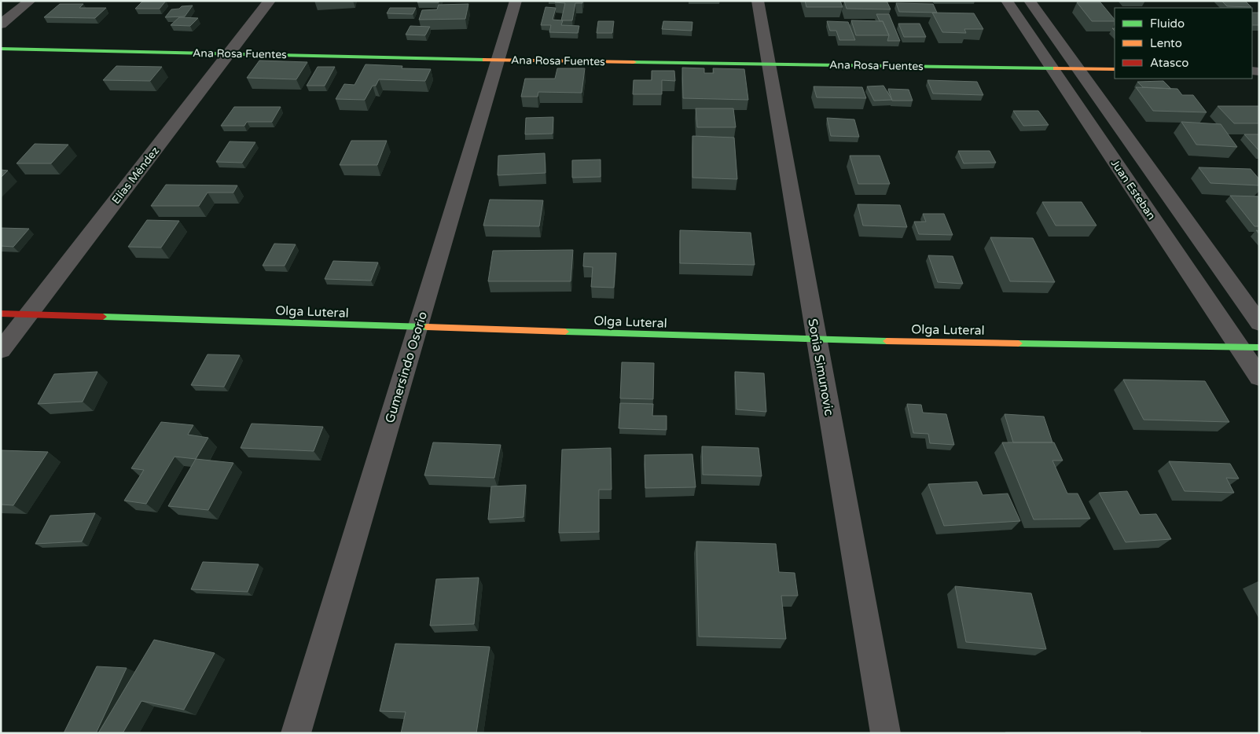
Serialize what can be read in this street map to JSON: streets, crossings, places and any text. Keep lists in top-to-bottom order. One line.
{"streets":{"street":["Ana Rosa Fuentes","Elías Méndez","Juan Esteban","Olga Luteral","Gumersindo Osorio","Sonia Simunovic"]},"crossings":[["Ana Rosa Fuentes","Elías Méndez"],["Ana Rosa Fuentes","Juan Esteban"],["Ana Rosa Fuentes","Gumersindo Osorio"],["Ana Rosa Fuentes","Sonia Simunovic"],["Elías Méndez","Olga Luteral"],["Juan Esteban","Olga Luteral"],["Olga Luteral","Gumersindo Osorio"],["Olga Luteral","Sonia Simunovic"]],"legend":["Fluido","Lento","Atasco"]}
